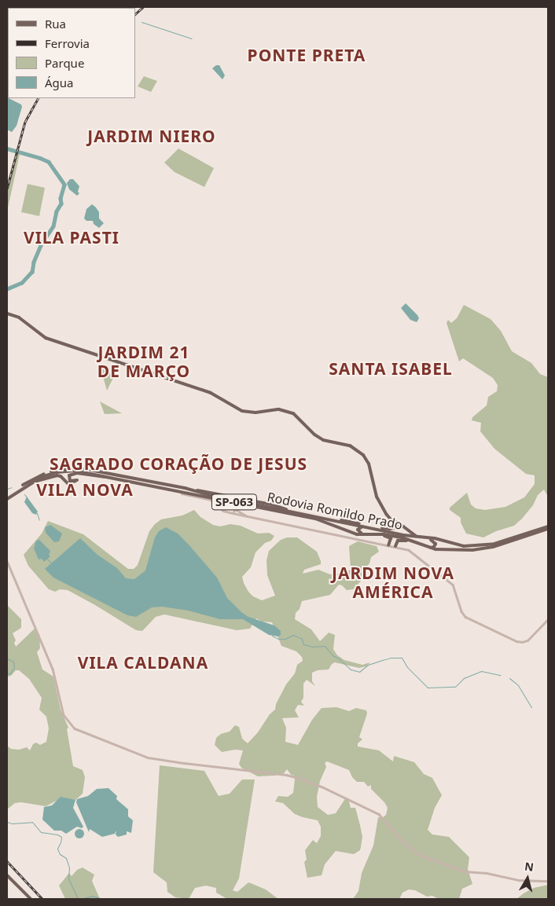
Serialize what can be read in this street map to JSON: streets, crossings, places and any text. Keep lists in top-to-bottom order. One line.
{"streets":{"main road":["SP-063","Rodovia Romildo Prado"]},"districts":["PONTE PRETA","JARDIM NIERO","VILA PASTI","JARDIM 21 DE MARÇO","SANTA ISABEL","SAGRADO CORAÇÃO DE JESUS","VILA NOVA","JARDIM NOVA AMÉRICA","VILA CALDANA"],"legend":["Rua","Ferrovia","Parque","Água"],"north":"top"}
